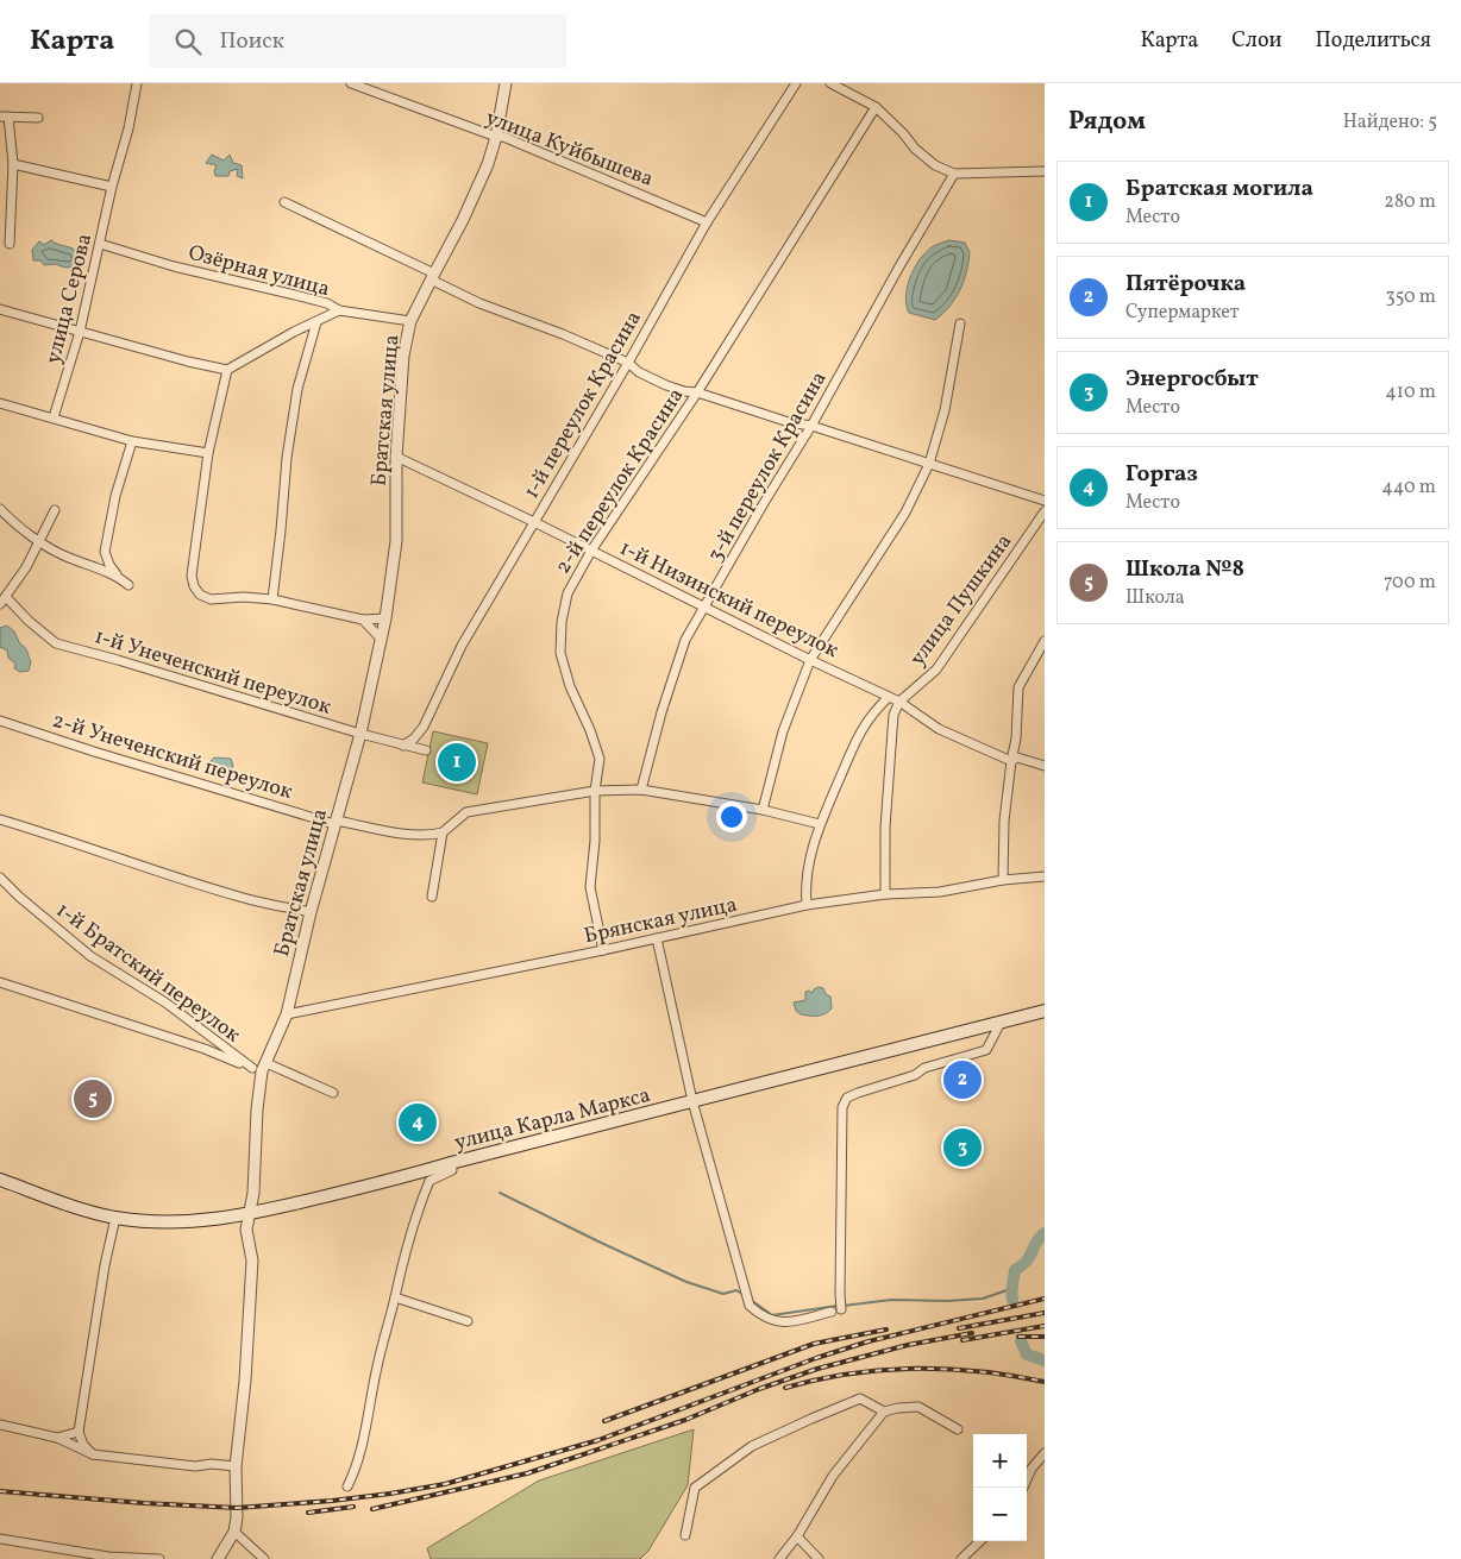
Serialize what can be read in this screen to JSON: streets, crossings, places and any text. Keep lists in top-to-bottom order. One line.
{"streets":{"main road":["улица Карла Маркса"],"street":["улица Куйбышева","Озёрная улица","улица Серова","1-й переулок Красина","Братская улица","3-й переулок Красина","2-й переулок Красина","1-й Низинский переулок","улица Пушкина","1-й Унеченский переулок","2-й Унеченский переулок","Брянская улица","1-й Братский переулок"]},"crossings":[["улица Куйбышева","1-й переулок Красина"],["улица Куйбышева","Братская улица"],["Озёрная улица","улица Серова"],["Озёрная улица","Братская улица"],["1-й переулок Красина","1-й Низинский переулок"],["1-й переулок Красина","1-й Унеченский переулок"],["Братская улица","1-й Низинский переулок"],["Братская улица","1-й Унеченский переулок"],["Братская улица","2-й Унеченский переулок"],["Братская улица","Брянская улица"],["Братская улица","1-й Братский переулок"],["Братская улица","улица Карла Маркса"],["3-й переулок Красина","1-й Низинский переулок"],["2-й переулок Красина","1-й Низинский переулок"],["2-й переулок Красина","Брянская улица"],["1-й Низинский переулок","улица Пушкина"]],"page":{"header":"Карта","search":"Поиск","nav":["Карта","Слои","Поделиться"],"heading":["Рядом","Найдено: 5"],"list":[{"mark":"1","name":"Братская могила","note":"Место","value":"280 m"},{"mark":"2","name":"Пятёрочка","note":"Супермаркет","value":"350 m"},{"mark":"3","name":"Энергосбыт","note":"Место","value":"410 m"},{"mark":"4","name":"Горгаз","note":"Место","value":"440 m"},{"mark":"5","name":"Школа №8","note":"Школа","value":"700 m"}],"pins":["1","2","5","4","3"],"map_buttons":["+","−"]}}
